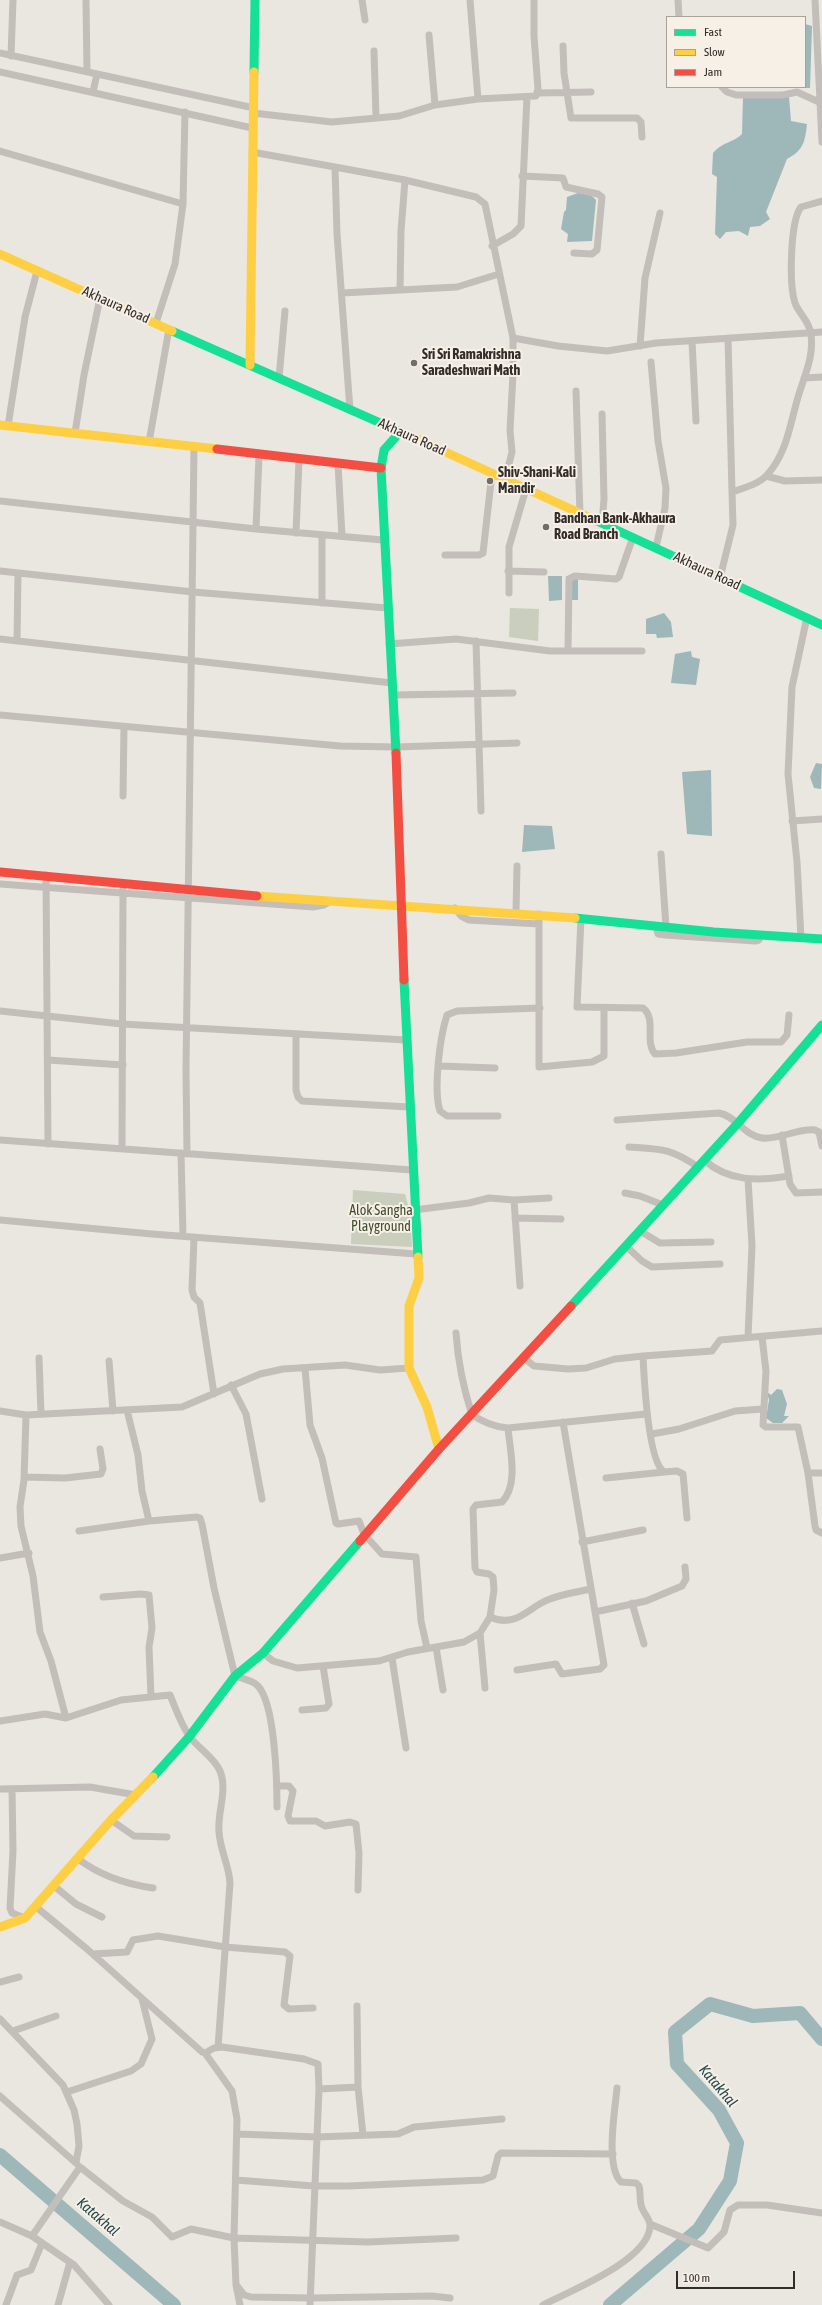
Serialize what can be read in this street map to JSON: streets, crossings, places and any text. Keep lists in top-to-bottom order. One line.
{"streets":{"street":["Akhaura Road"]},"water":["Katakhal"],"parks":["Alok Sangha Playground"],"places":["Sri Sri Ramakrishna Saradeshwari Math","Shiv-Shani-Kali Mandir","Bandhan Bank-Akhaura Road Branch"],"legend":["Fast","Slow","Jam"],"scale_bar":"100 m"}
